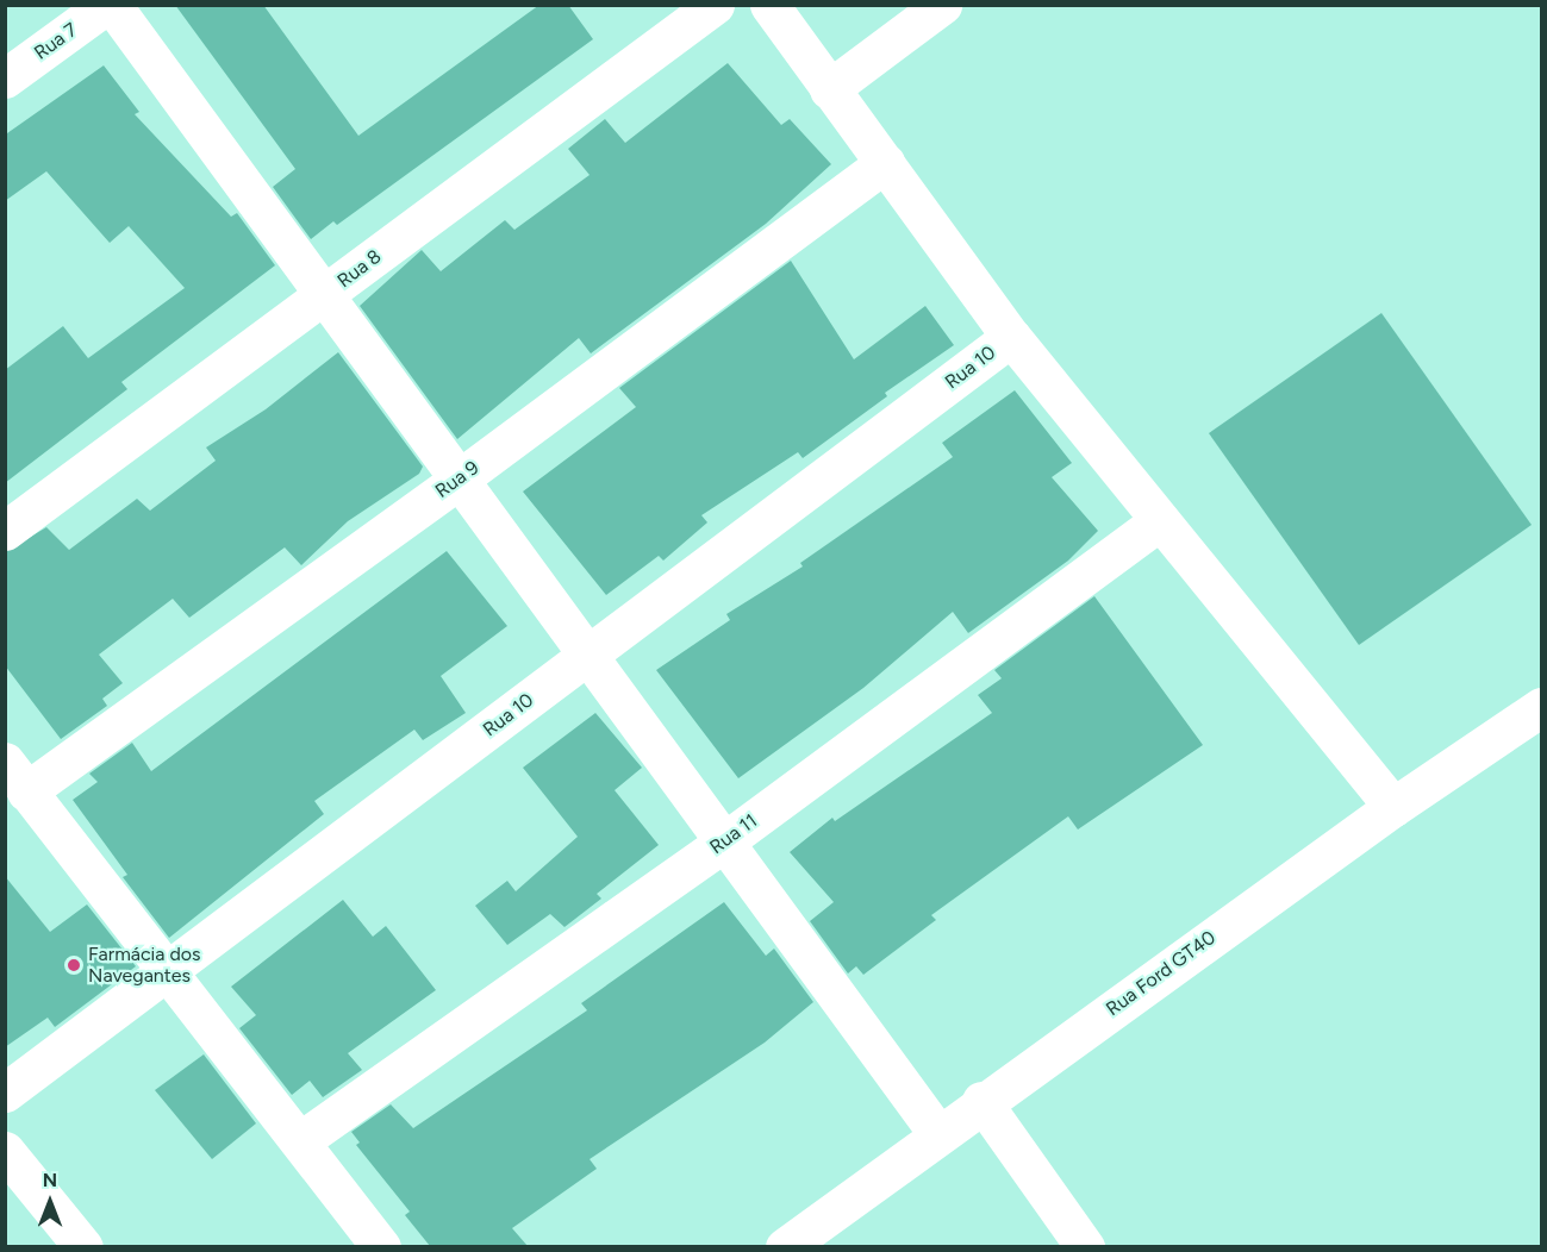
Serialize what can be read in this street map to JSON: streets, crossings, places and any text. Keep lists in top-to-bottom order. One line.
{"streets":{"street":["Rua 7","Rua 8","Rua 10","Rua 9","Rua 11","Rua Ford GT40"]},"places":["Farmácia dos Navegantes"],"north":"top"}
